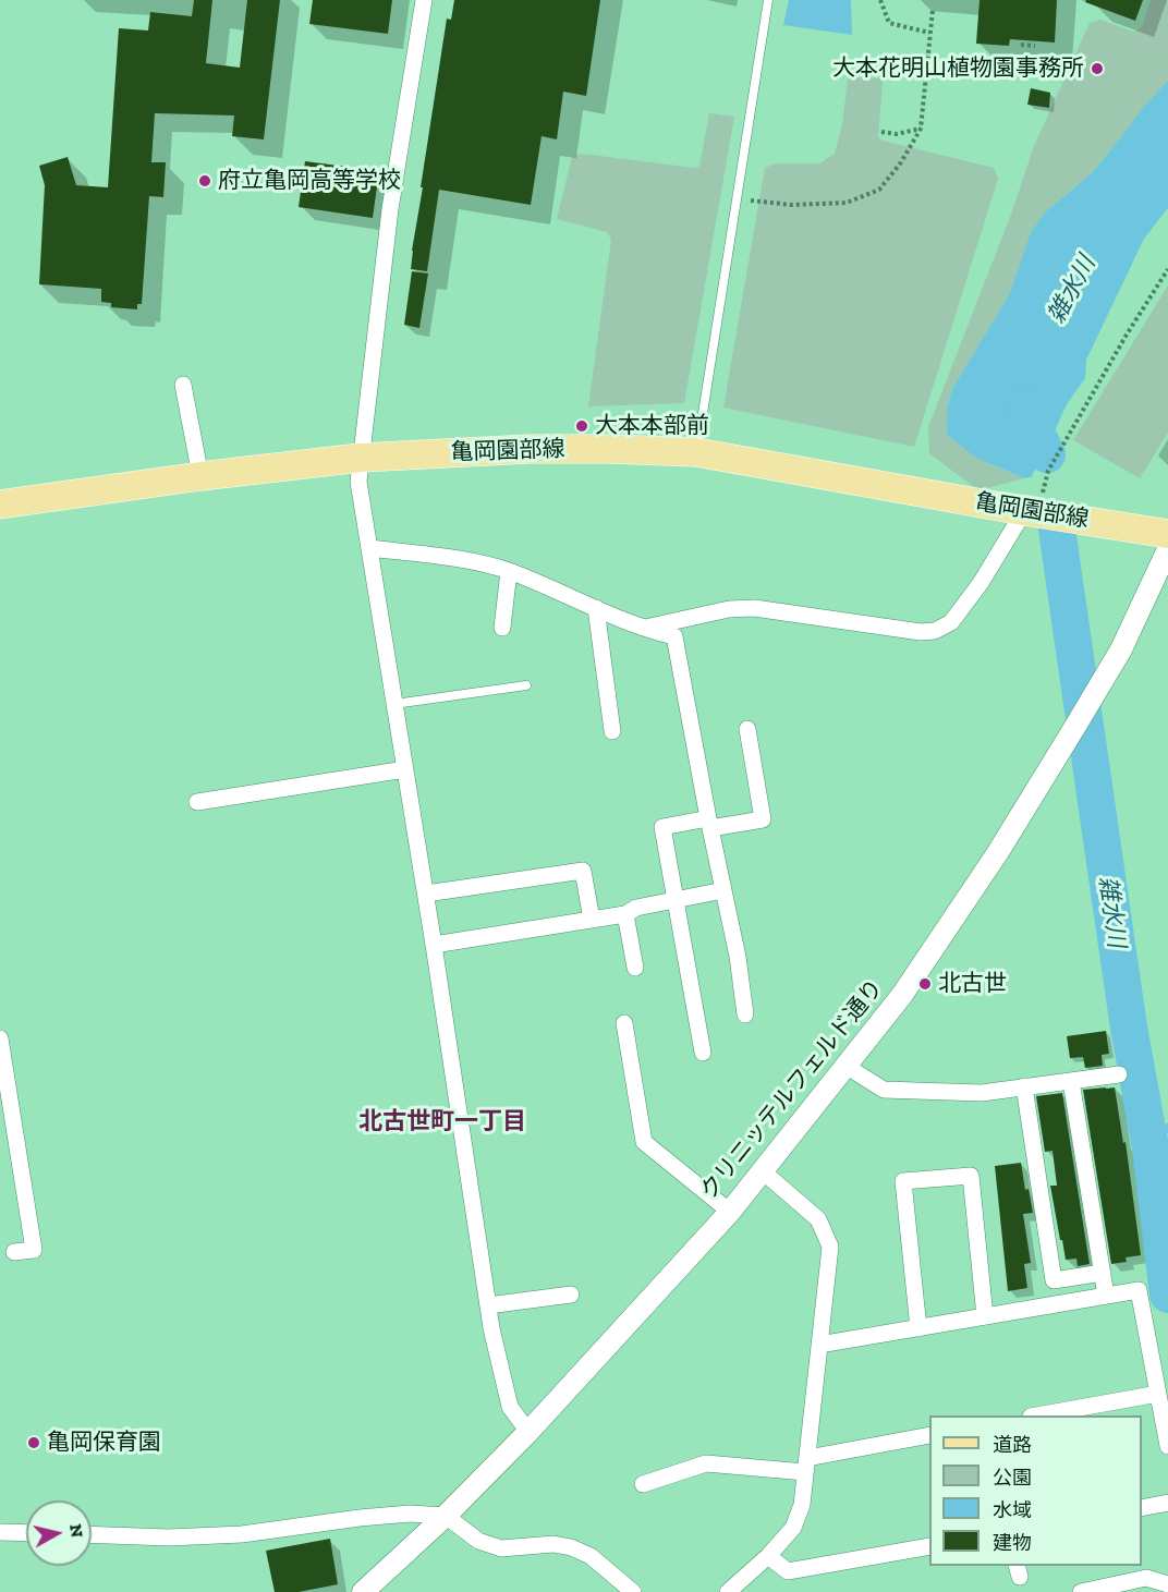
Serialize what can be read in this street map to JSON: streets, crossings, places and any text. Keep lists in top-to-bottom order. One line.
{"streets":{"main road":["亀岡園部線"],"street":["クリニッテルフェルド通り"]},"districts":["北古世町一丁目"],"water":["雑水川"],"places":["大本花明山植物園事務所","府立亀岡高等学校","大本本部前","北古世","亀岡保育園"],"legend":["道路","公園","水域","建物"],"north":"right"}
